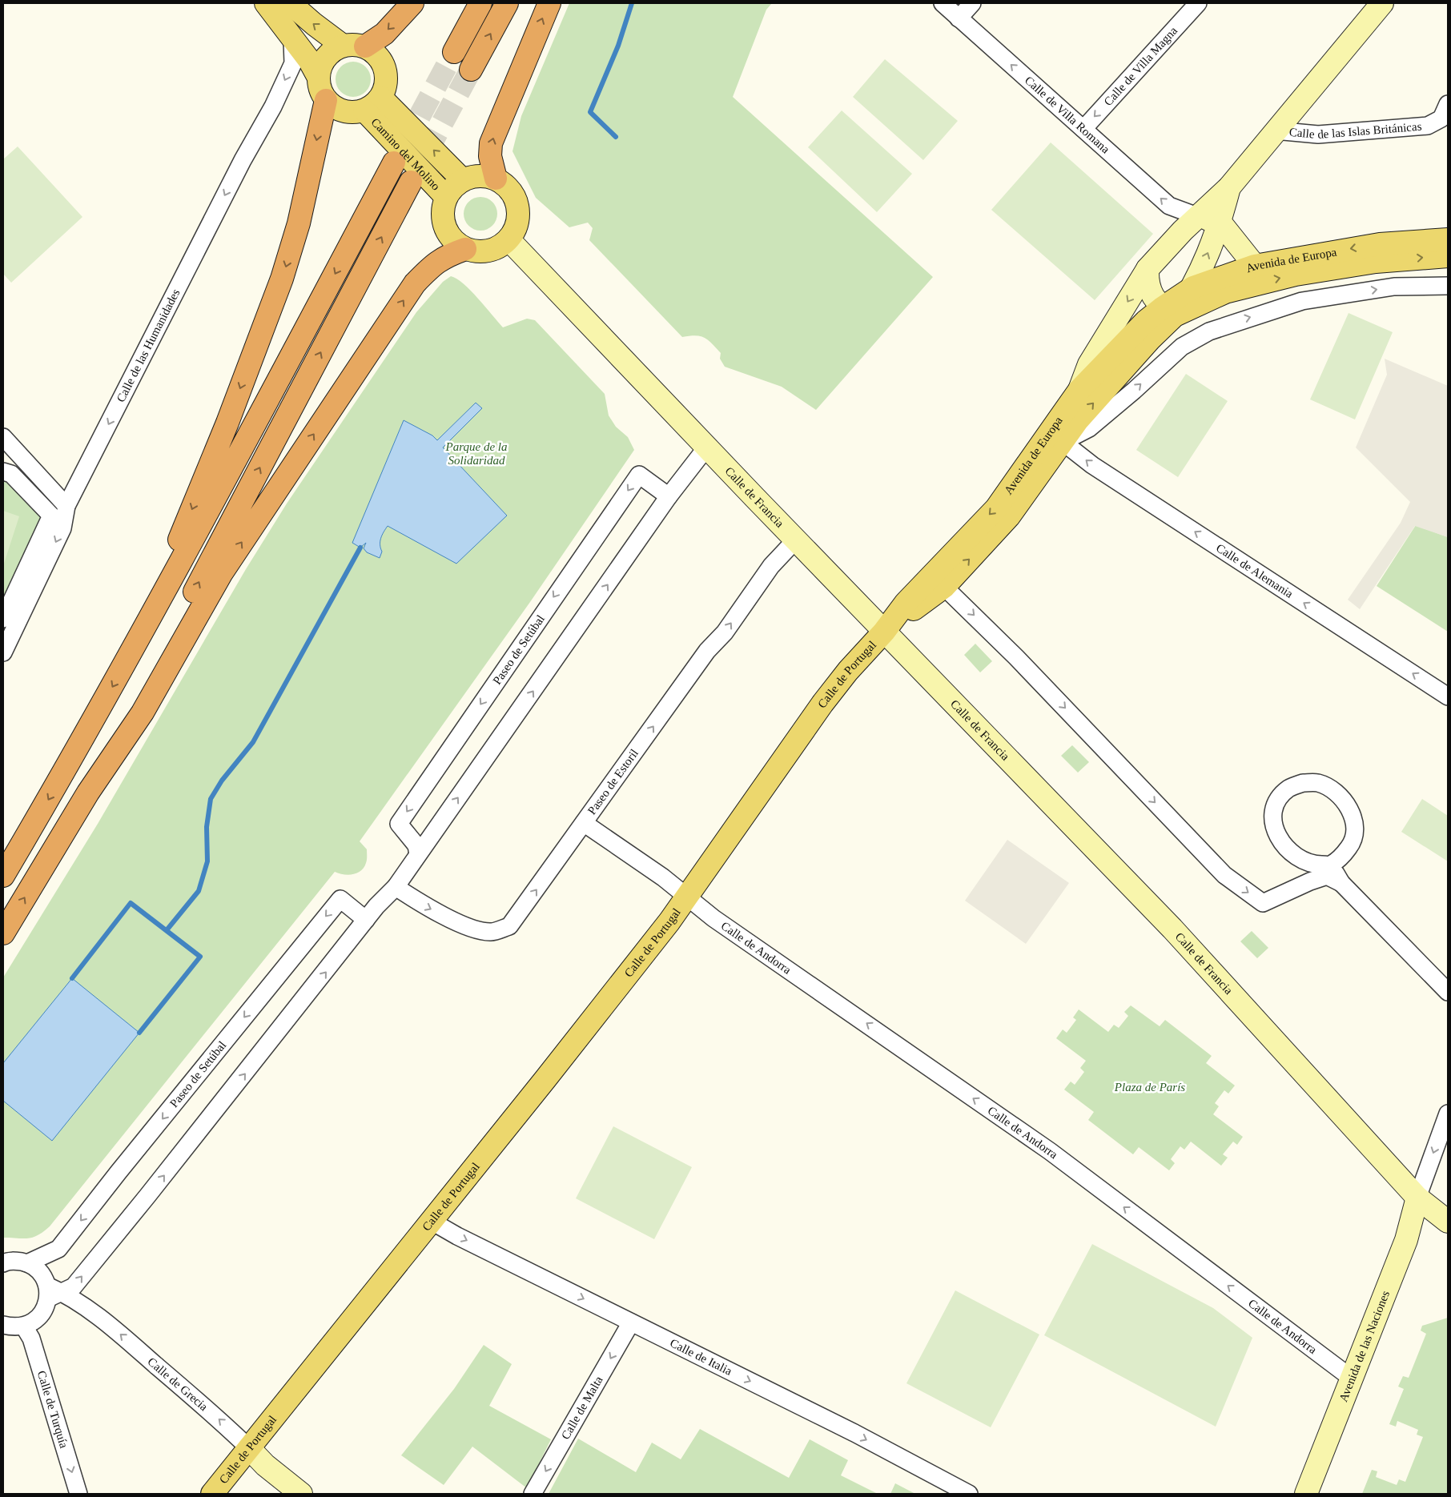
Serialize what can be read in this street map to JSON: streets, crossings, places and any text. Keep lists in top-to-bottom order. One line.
{"streets":{"main road":["Calle de las Islas Británicas","Camino del Molino","Avenida de Europa","Calle de Francia","Calle de Portugal","Avenida de las Naciones","Calle de Grecia"],"street":["Calle de Villa Magna","Calle de Villa Romana","Calle de las Humanidades","Calle de Alemania","Paseo de Setúbal","Paseo de Estoril","Calle de Andorra","Calle de Italia","Calle de Malta","Calle de Turquía"]},"crossings":[["Calle de Villa Magna","Calle de Villa Romana"],["Calle de Villa Romana","Calle de las Islas Británicas"],["Calle de las Islas Británicas","Avenida de Europa"],["Camino del Molino","Calle de Francia"],["Avenida de Europa","Calle de Francia"],["Avenida de Europa","Calle de Alemania"],["Avenida de Europa","Calle de Portugal"],["Calle de Francia","Calle de Portugal"],["Calle de Francia","Paseo de Estoril"],["Calle de Francia","Avenida de las Naciones"],["Calle de Portugal","Paseo de Estoril"],["Calle de Portugal","Calle de Andorra"],["Calle de Portugal","Calle de Italia"],["Calle de Portugal","Calle de Grecia"],["Calle de Andorra","Avenida de las Naciones"],["Calle de Italia","Calle de Malta"]],"one_way":["Calle de Villa Magna","Calle de Villa Romana","Calle de las Humanidades","Calle de Alemania","Calle de Andorra","Calle de Italia","Calle de Grecia","Calle de Malta","Calle de Turquía"],"parks":["Parque de la Solidaridad","Plaza de París"]}
